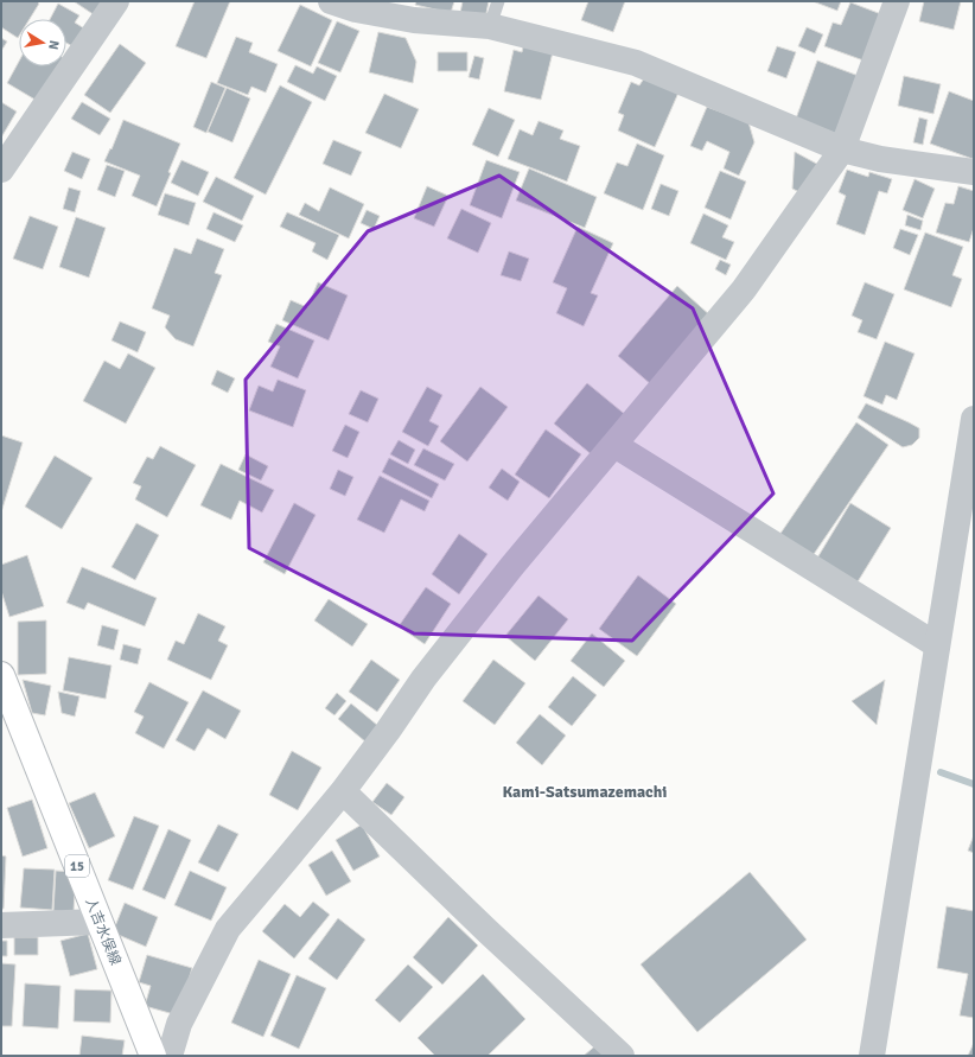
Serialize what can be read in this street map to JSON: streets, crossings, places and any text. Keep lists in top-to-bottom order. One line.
{"streets":{"main road":["15","人吉水俣線"]},"districts":["Kami-Satsumazemachi"],"north":"right"}
